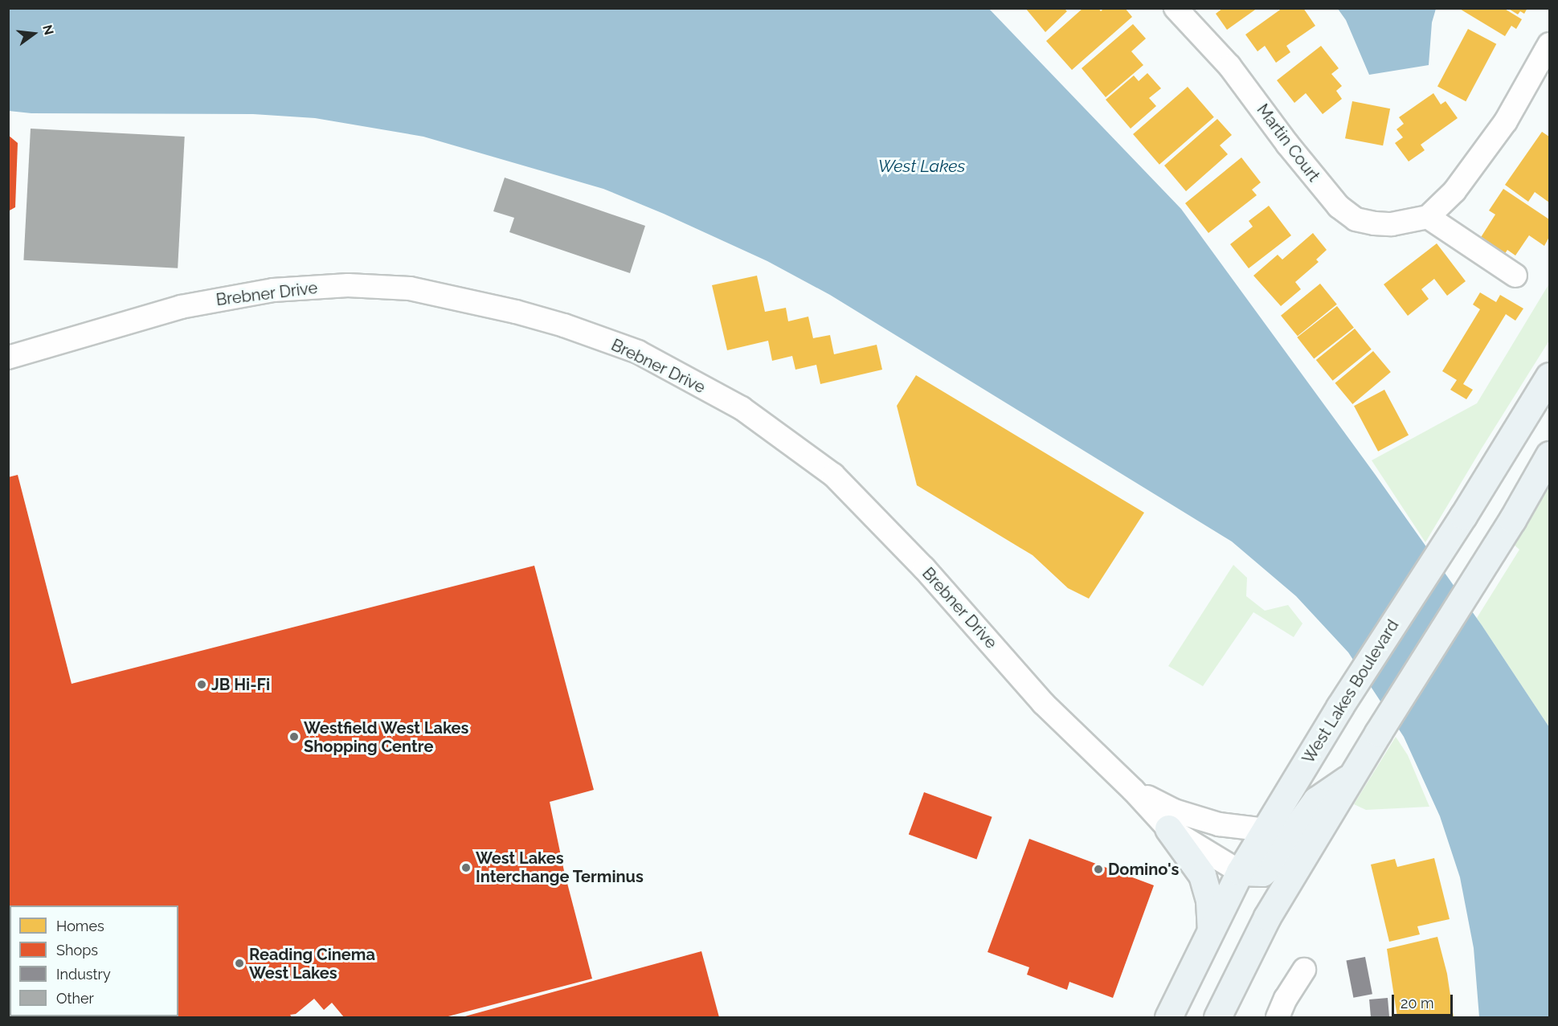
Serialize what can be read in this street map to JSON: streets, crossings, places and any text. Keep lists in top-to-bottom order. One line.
{"streets":{"main road":["West Lakes Boulevard"],"street":["Martin Court","Brebner Drive"]},"crossings":[["Brebner Drive","West Lakes Boulevard"]],"water":["West Lakes"],"places":["JB Hi-Fi","Westfield West Lakes Shopping Centre","West Lakes Interchange Terminus","Domino's","Reading Cinema West Lakes"],"legend":["Homes","Shops","Industry","Other"],"scale_bar":"20 m","north":"right"}
